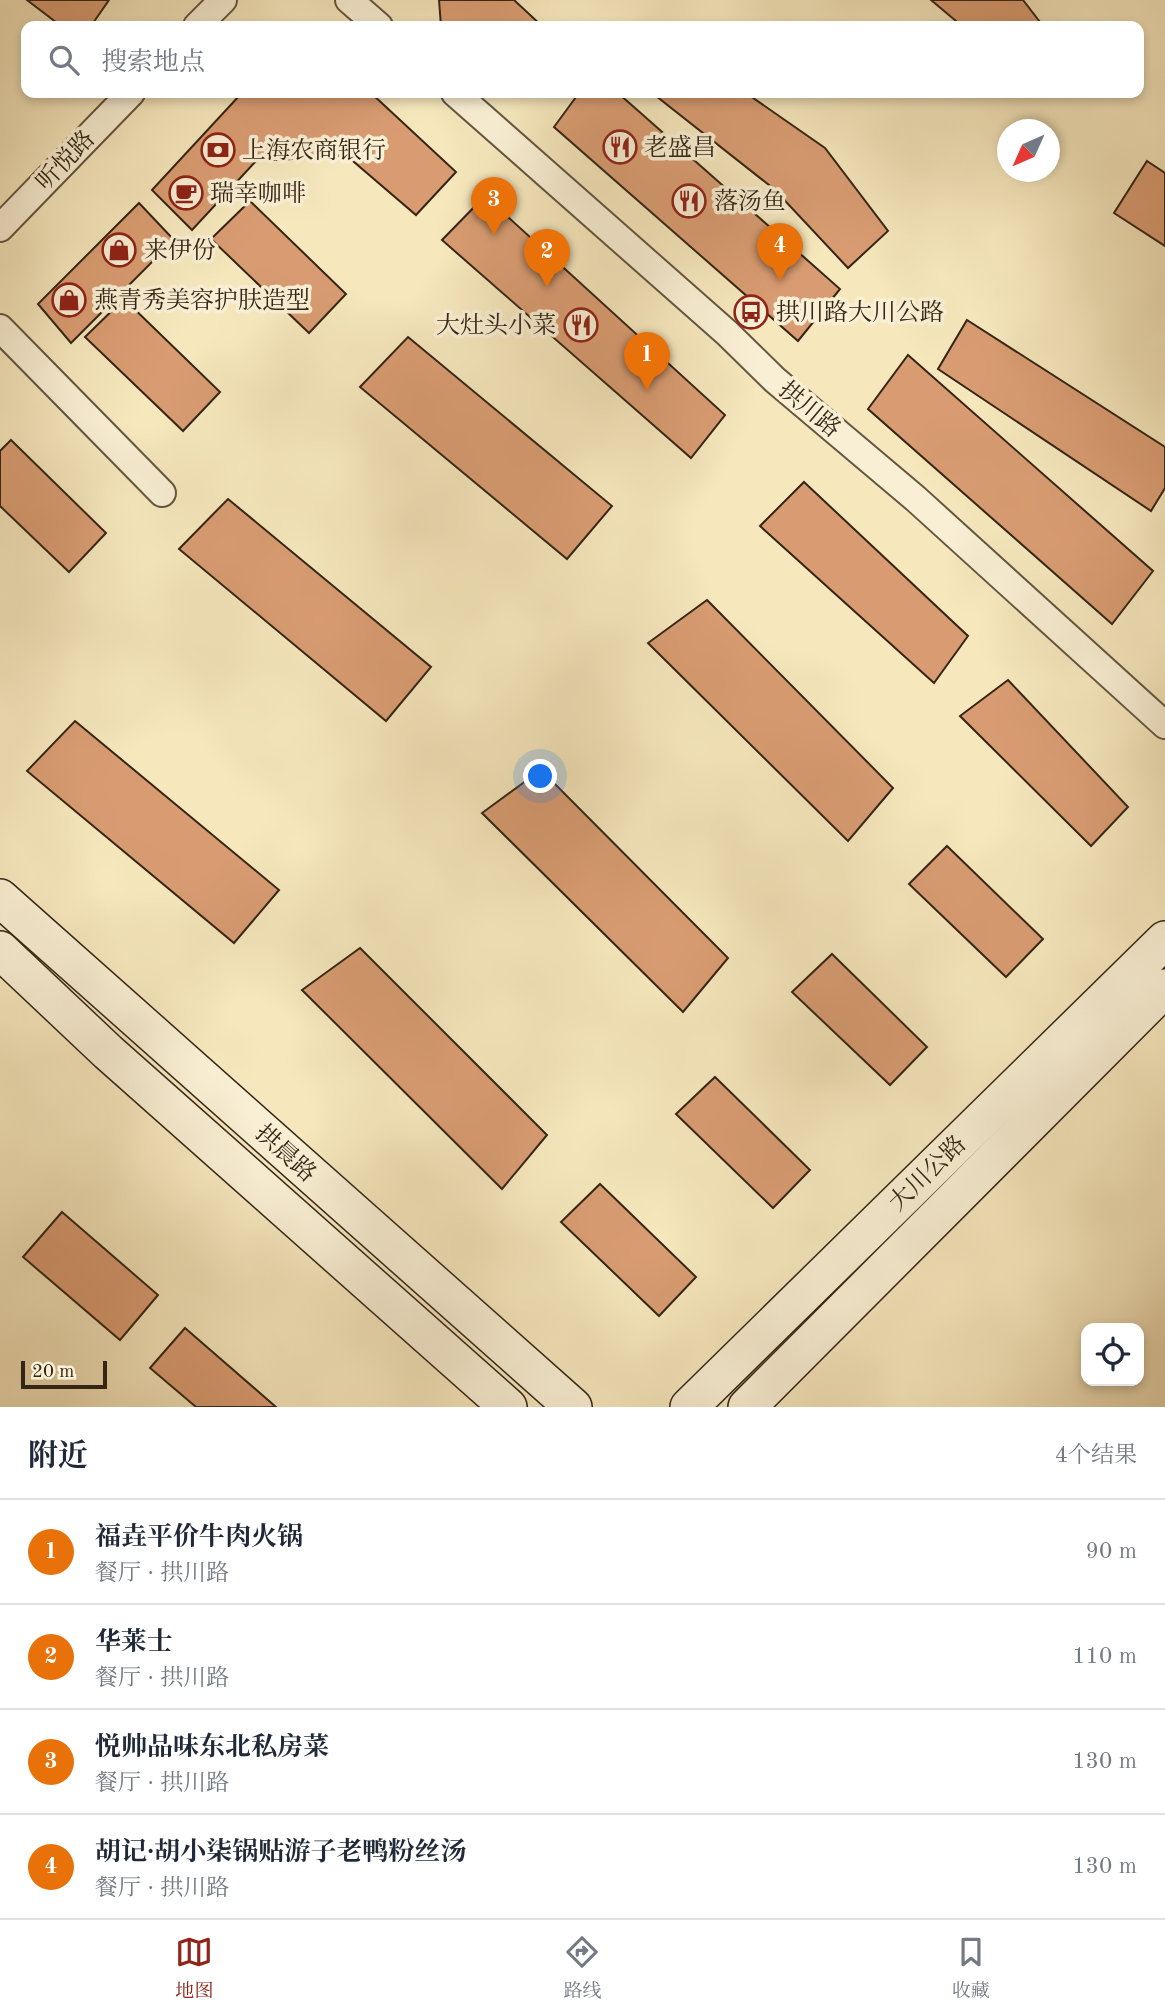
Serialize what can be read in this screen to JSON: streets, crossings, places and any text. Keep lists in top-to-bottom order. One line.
{"streets":{"main road":["拱晨路","大川公路"],"street":["听悦路","拱川路"]},"places":{"restaurant":["老盛昌","落汤鱼","大灶头小菜"],"bank":["上海农商银行"],"cafe":["瑞幸咖啡"],"shop":["来伊份","燕青秀美容护肤造型"],"bus stop":["拱川路大川公路"]},"scale_bar":"20 m","north":"bottom left","page":{"search":"搜索地点","pins":["3","4","2","1"],"scale":"20 m","heading":["附近","4个结果"],"list":[{"mark":"1","name":"福垚平价牛肉火锅","note":"餐厅 · 拱川路","value":"90 m"},{"mark":"2","name":"华莱士","note":"餐厅 · 拱川路","value":"110 m"},{"mark":"3","name":"悦帅品味东北私房菜","note":"餐厅 · 拱川路","value":"130 m"},{"mark":"4","name":"胡记·胡小柒锅贴游子老鸭粉丝汤","note":"餐厅 · 拱川路","value":"130 m"}],"nav":["地图","路线","收藏"]}}
